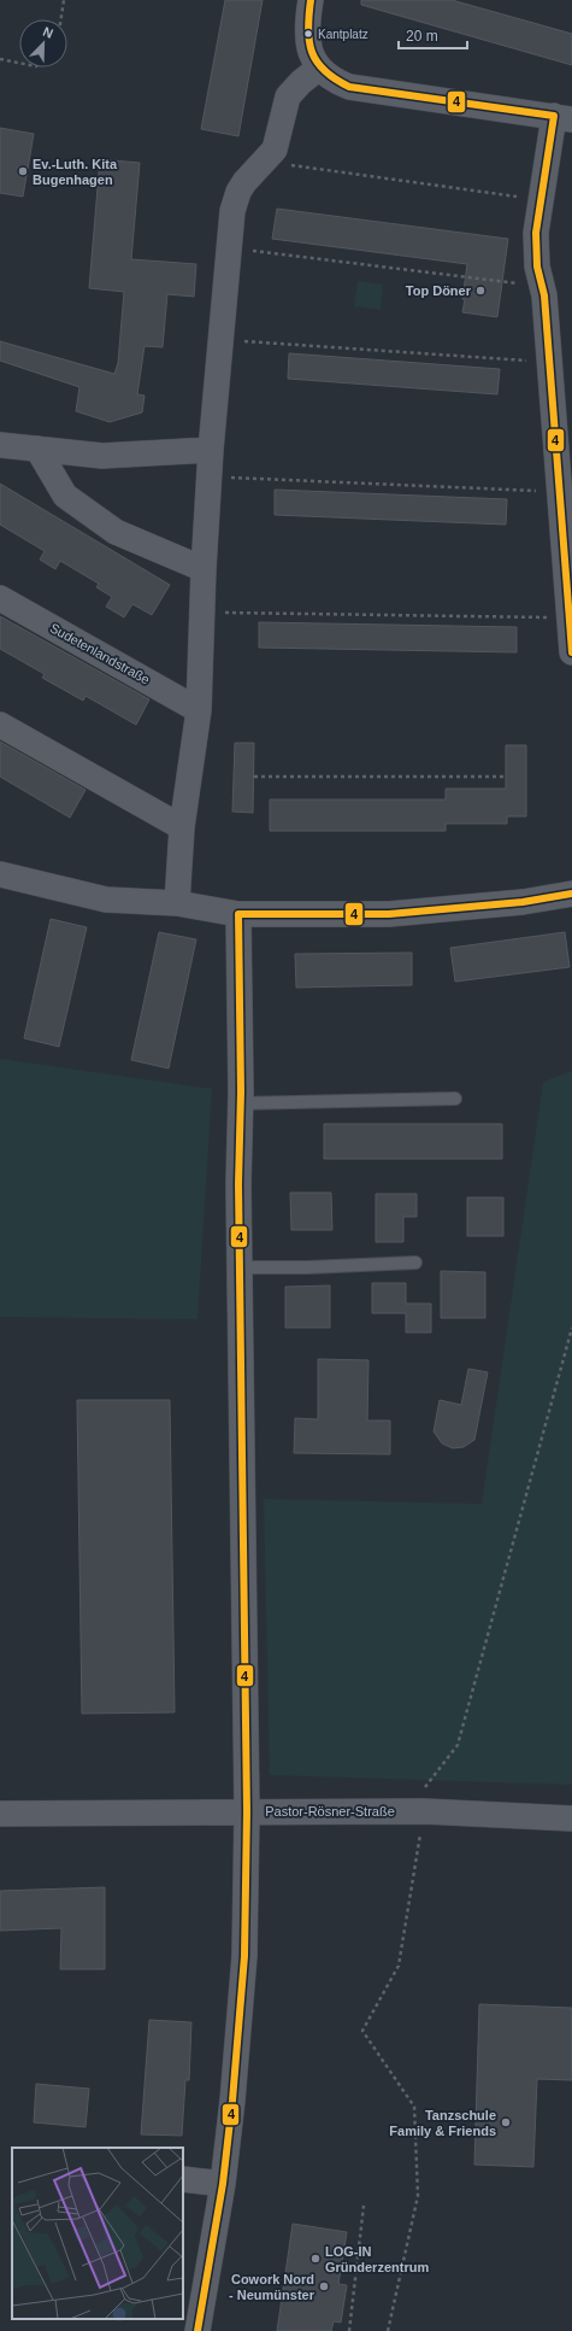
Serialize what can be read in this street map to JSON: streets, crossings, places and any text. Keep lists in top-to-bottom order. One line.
{"streets":{"street":["Sudetenlandstraße","Pastor-Rösner-Straße"]},"places":["Kantplatz","Ev.-Luth. Kita Bugenhagen","Top Döner","Tanzschule Family & Friends","LOG-IN Gründerzentrum","Cowork Nord - Neumünster"],"lines":["transit line 4"],"scale_bar":"20 m","north":"top right"}
